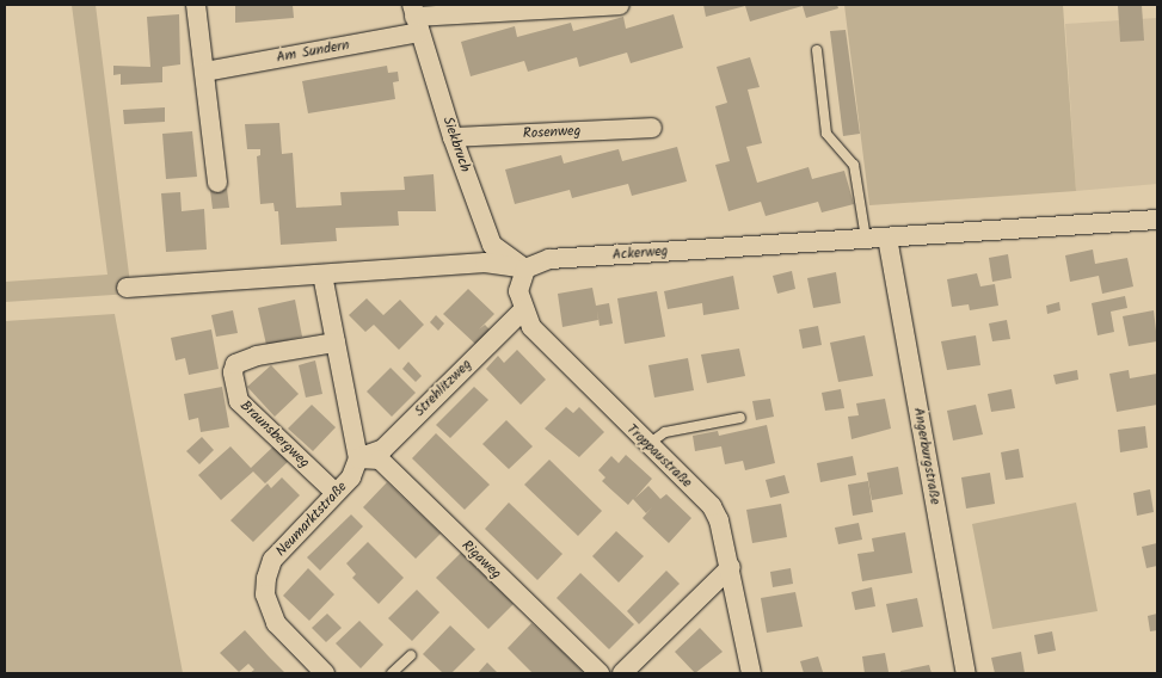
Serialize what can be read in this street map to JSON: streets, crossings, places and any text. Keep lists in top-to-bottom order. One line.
{"streets":{"street":["Am Sundern","Rosenweg","Siekbruch","Ackerweg","Strehlitzweg","Braunsbergweg","Troppaustraße","Angerburgstraße","Neumarktstraße","Rigaweg"]},"crossings":[["Am Sundern","Siekbruch"],["Rosenweg","Siekbruch"],["Siekbruch","Ackerweg"],["Siekbruch","Troppaustraße"],["Ackerweg","Troppaustraße"],["Ackerweg","Angerburgstraße"],["Strehlitzweg","Troppaustraße"],["Strehlitzweg","Neumarktstraße"],["Strehlitzweg","Rigaweg"],["Braunsbergweg","Neumarktstraße"],["Neumarktstraße","Rigaweg"]]}
